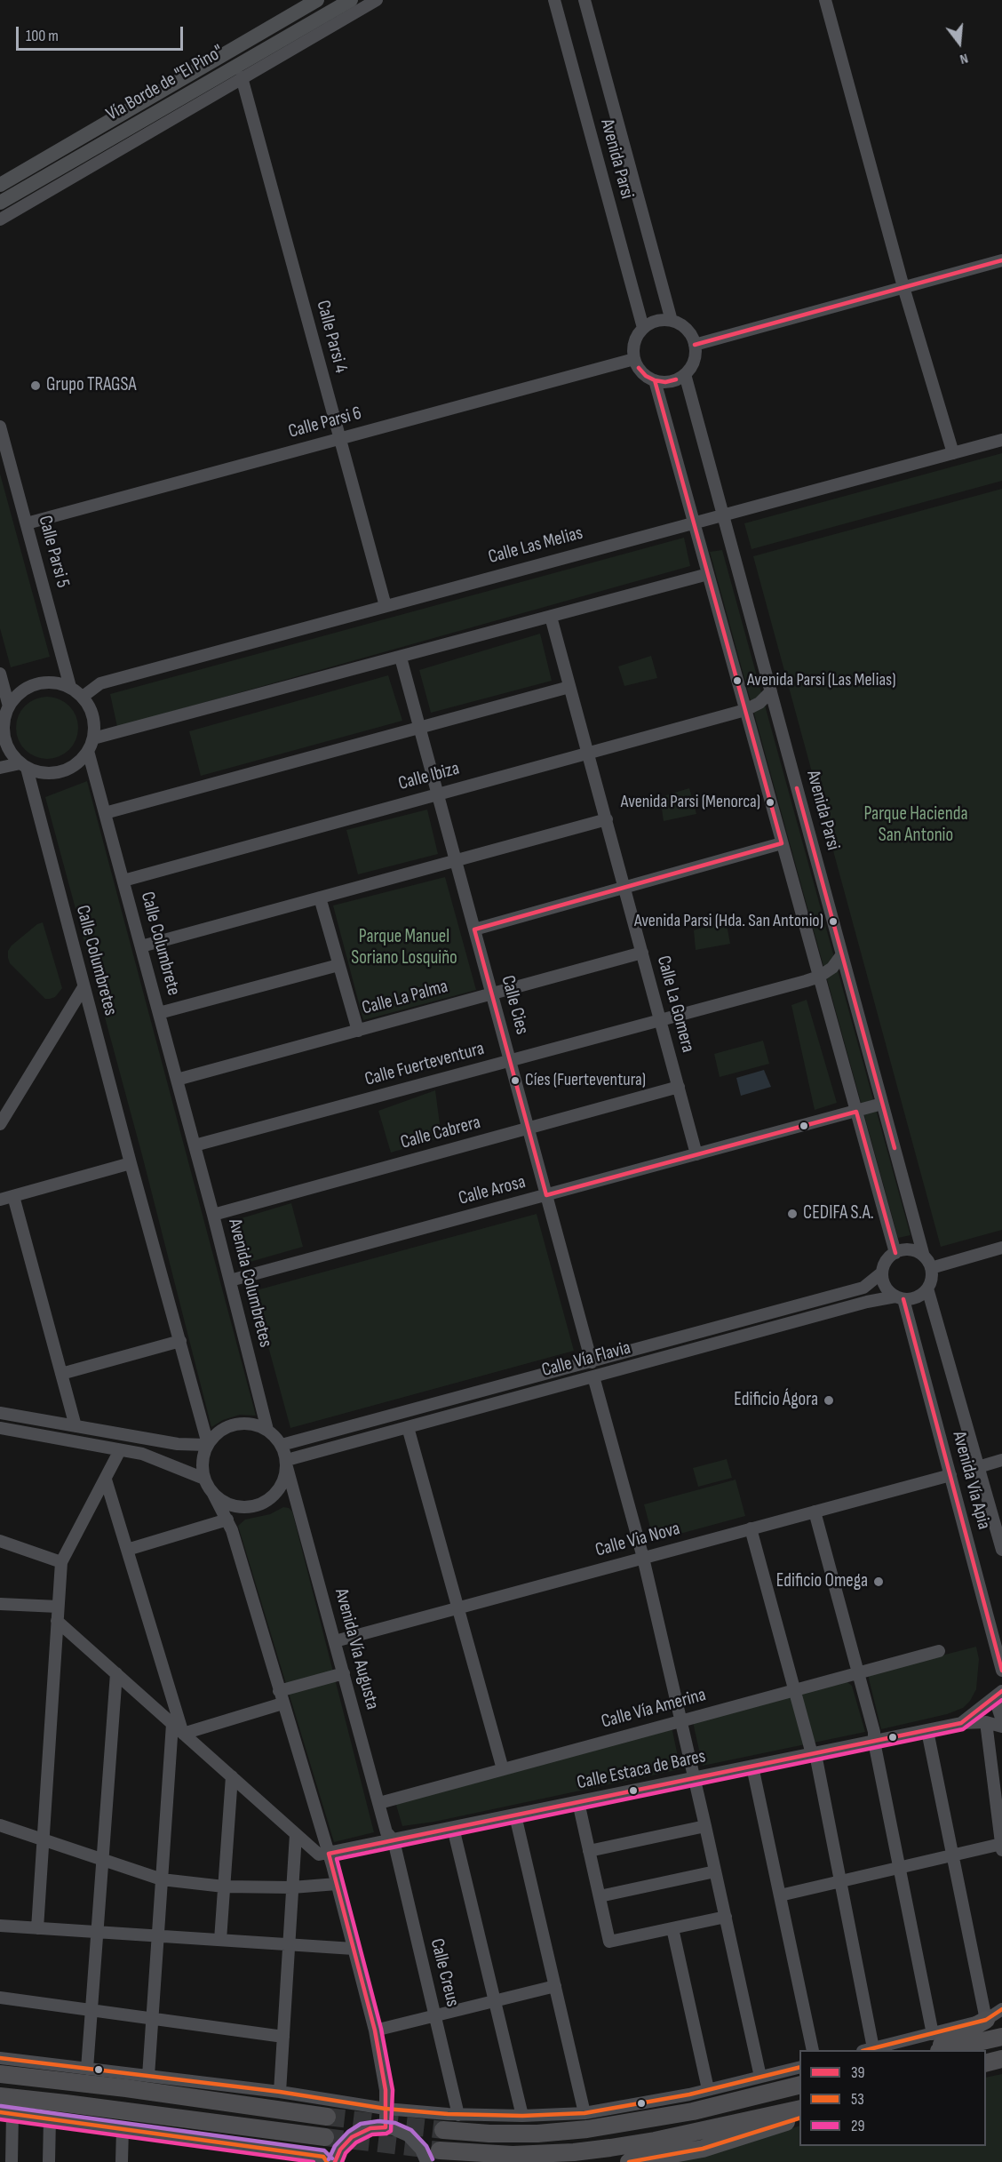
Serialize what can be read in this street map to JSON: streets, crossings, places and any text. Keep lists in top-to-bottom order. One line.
{"streets":{"main road":["Vía Borde de \"El Pino\""],"street":["Avenida Parsi","Calle Parsi 4","Calle Parsi 6","Calle Las Melias","Calle Parsi 5","Calle Ibiza","Calle Columbrete","Calle Columbretes","Calle La Palma","Calle La Gomera","Calle Cies","Calle Fuerteventura","Calle Cabrera","Calle Arosa","Avenida Columbretes","Calle Vía Flavia","Avenida Vía Apia","Calle Via Nova","Avenida Vía Augusta","Calle Vía Amerina","Calle Estaca de Bares","Calle Creus"]},"crossings":[["Avenida Parsi","Calle Parsi 6"],["Avenida Parsi","Calle Las Melias"],["Avenida Parsi","Calle Ibiza"],["Avenida Parsi","Calle Arosa"],["Avenida Parsi","Calle Vía Flavia"],["Avenida Parsi","Avenida Vía Apia"],["Calle Parsi 4","Calle Parsi 6"],["Calle Parsi 4","Calle Las Melias"],["Calle Parsi 6","Calle Parsi 5"],["Calle Las Melias","Calle Parsi 5"],["Calle Las Melias","Calle Columbrete"],["Calle Las Melias","Calle Columbretes"],["Calle Parsi 5","Calle Columbrete"],["Calle Parsi 5","Calle Columbretes"],["Calle Ibiza","Calle Columbrete"],["Calle Ibiza","Calle La Gomera"],["Calle Ibiza","Calle Cies"],["Calle Columbrete","Calle Columbretes"],["Calle Columbrete","Calle La Palma"],["Calle Columbrete","Calle Fuerteventura"],["Calle Columbrete","Avenida Columbretes"],["Calle La Palma","Calle La Gomera"],["Calle La Palma","Calle Cies"],["Calle La Gomera","Calle Fuerteventura"],["Calle La Gomera","Calle Cabrera"],["Calle La Gomera","Calle Arosa"],["Calle Cies","Calle Fuerteventura"],["Calle Cies","Calle Cabrera"],["Calle Cies","Calle Arosa"],["Calle Cies","Calle Vía Flavia"],["Calle Fuerteventura","Avenida Columbretes"],["Calle Cabrera","Avenida Columbretes"],["Calle Arosa","Avenida Columbretes"],["Avenida Columbretes","Calle Vía Flavia"],["Avenida Columbretes","Avenida Vía Augusta"],["Calle Vía Flavia","Avenida Vía Apia"],["Calle Vía Flavia","Avenida Vía Augusta"],["Avenida Vía Apia","Calle Via Nova"],["Calle Via Nova","Avenida Vía Augusta"],["Avenida Vía Augusta","Calle Vía Amerina"],["Avenida Vía Augusta","Calle Estaca de Bares"],["Avenida Vía Augusta","Calle Creus"],["Calle Estaca de Bares","Calle Creus"]],"parks":["Parque Hacienda San Antonio","Parque Manuel Soriano Losquiño"],"places":["Grupo TRAGSA","Avenida Parsi (Las Melias)","Avenida Parsi (Menorca)","Avenida Parsi (Hda. San Antonio)","Cíes (Fuerteventura)","CEDIFA S.A.","Edificio Ágora","Edificio Omega"],"lines":["transit line 39","transit line 29","transit line 53"],"legend":["39","53","29"],"scale_bar":"100 m","north":"bottom"}
